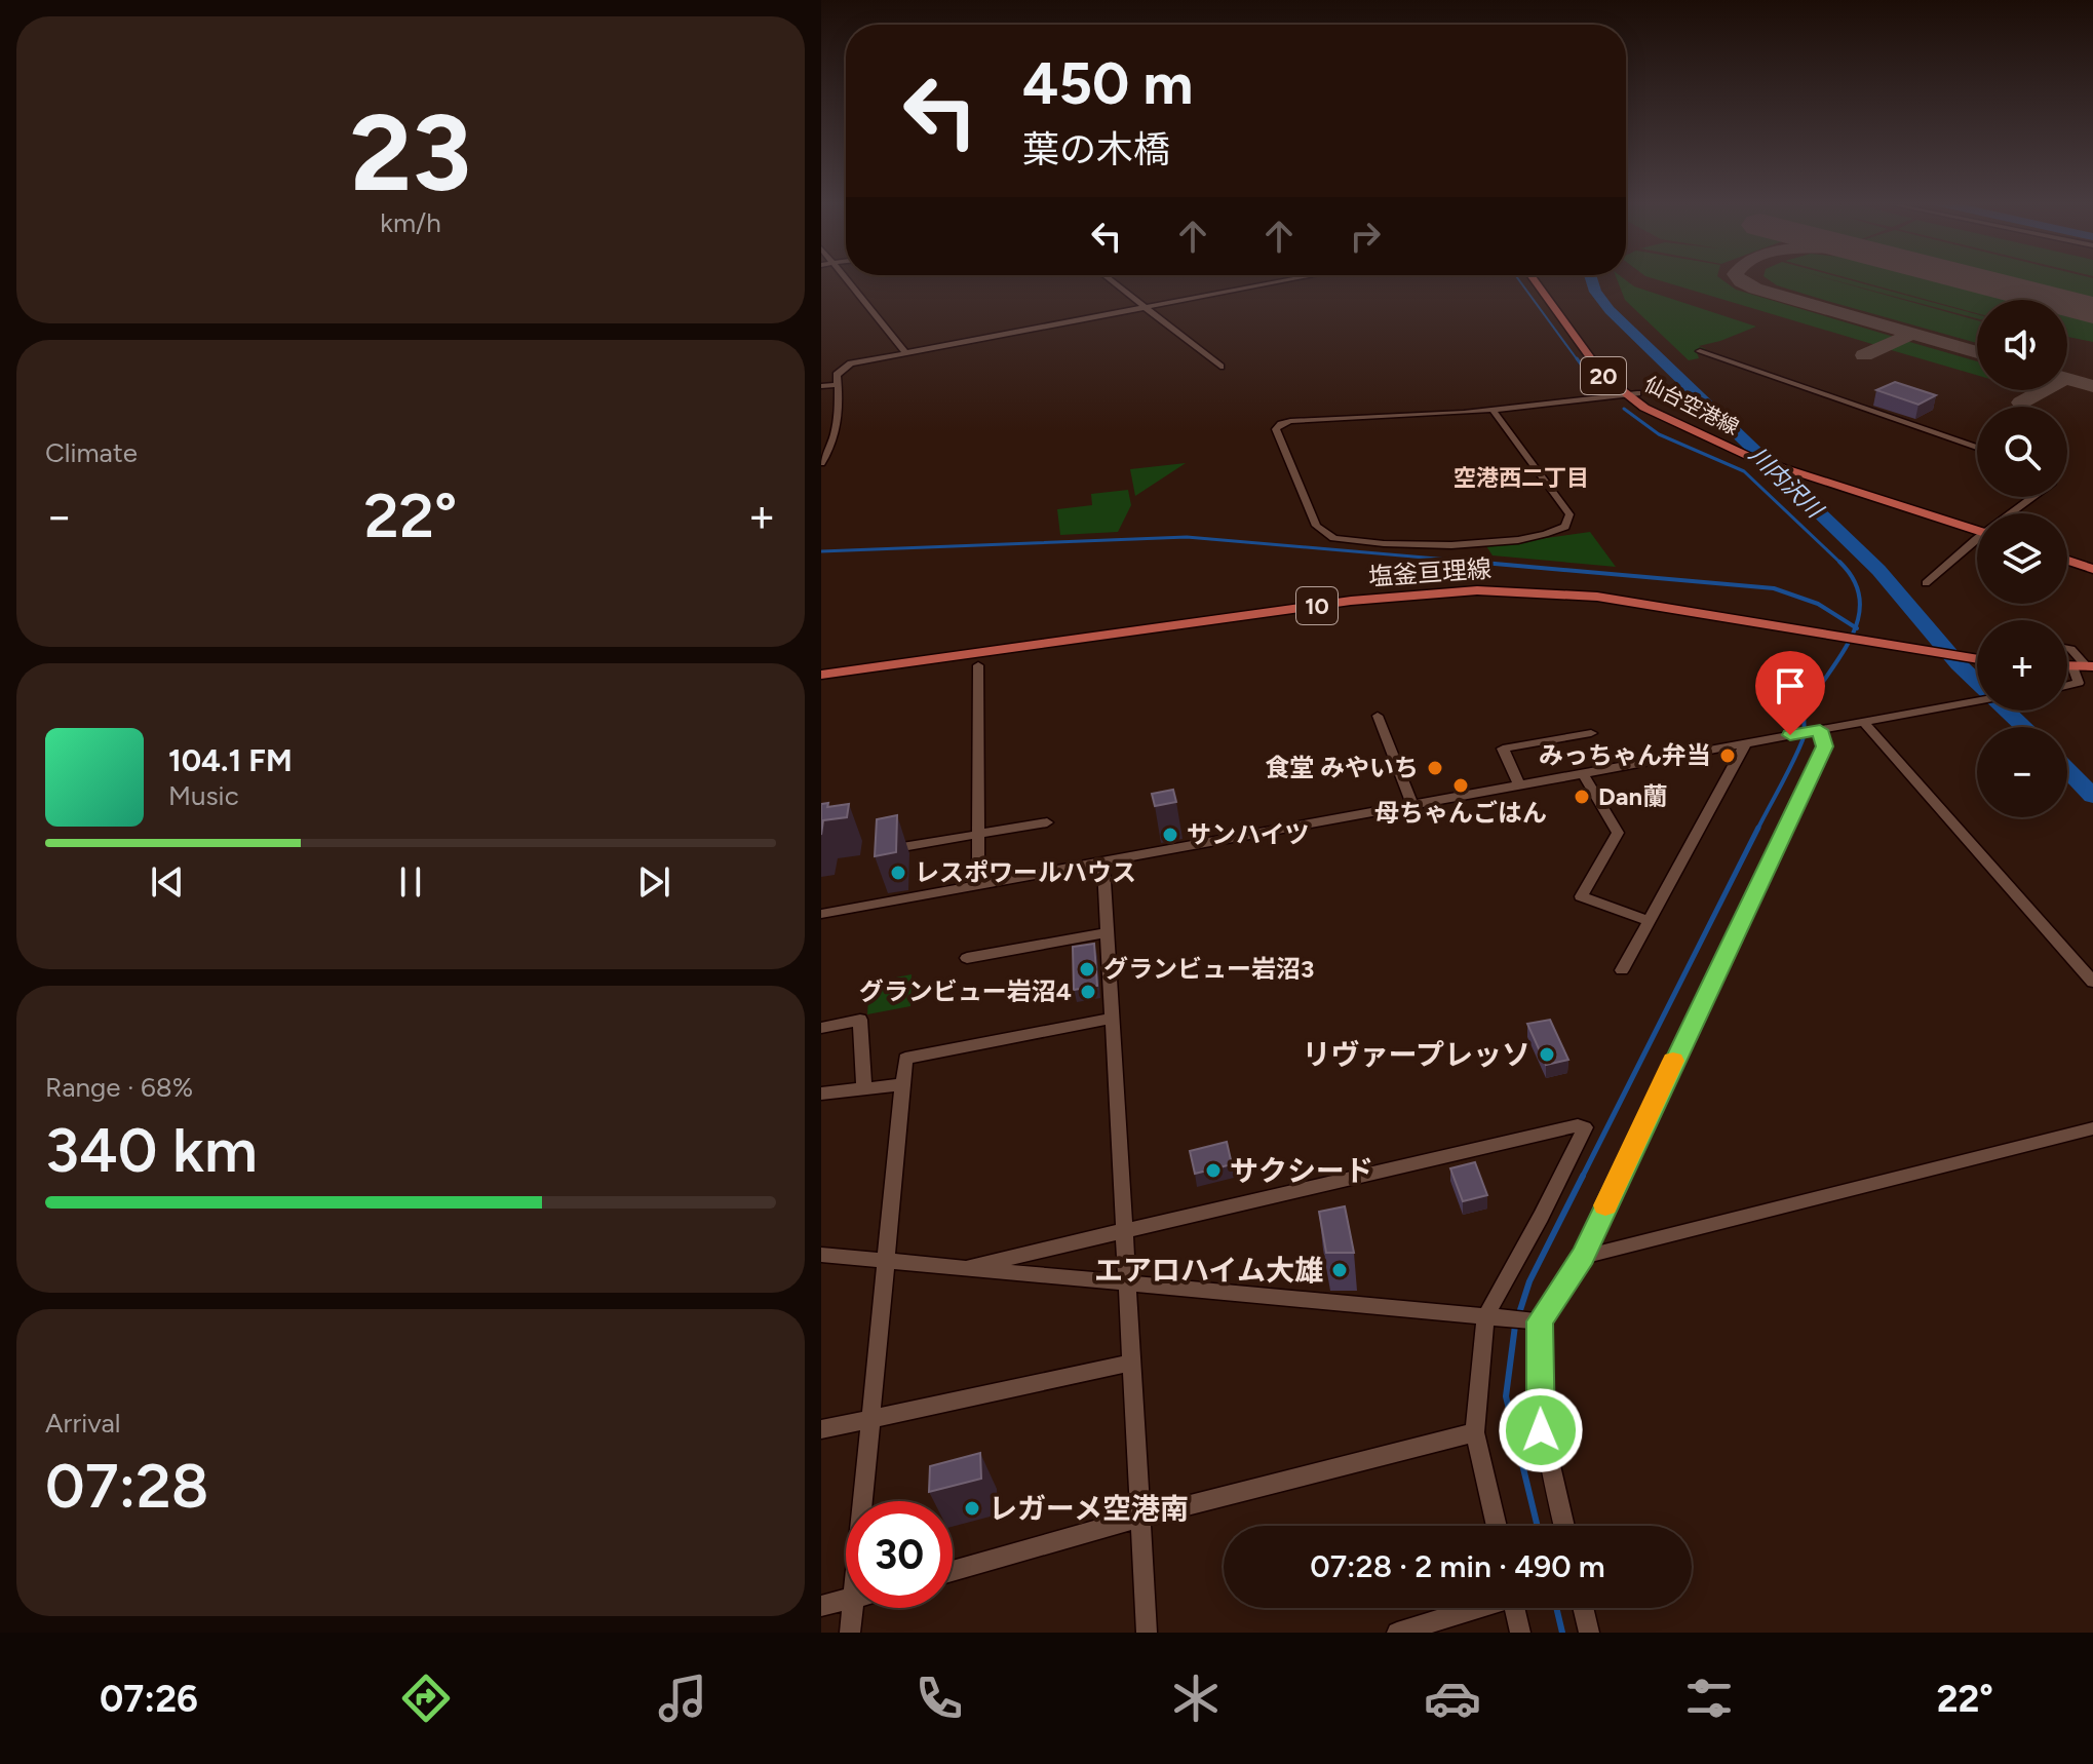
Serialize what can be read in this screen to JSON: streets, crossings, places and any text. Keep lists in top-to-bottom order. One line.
{"streets":{"main road":["20","仙台空港線","塩釜亘理線","10"]},"districts":["空港西二丁目"],"water":["川内沢川"],"places":["みっちゃん弁当","食堂 みやいち","母ちゃんごはん","Dan蘭","サンハイツ","レスポワールハウス","グランビュー岩沼3","グランビュー岩沼4","リヴァープレッソ","サクシード","エアロハイム大雄","レガーメ空港南"],"page":{"tile":[["23","km/h"],"Climate",["Range · 68%","340 km"],["Arrival","07:28"]],"turn":["450 m","葉の木橋"],"map_buttons":["+","−"],"heat":["−","22°","+"],"song":["104.1 FM","Music"],"limit":"30","trip":"07:28 · 2 min · 490 m","tabs":["07:26","22°"]}}
